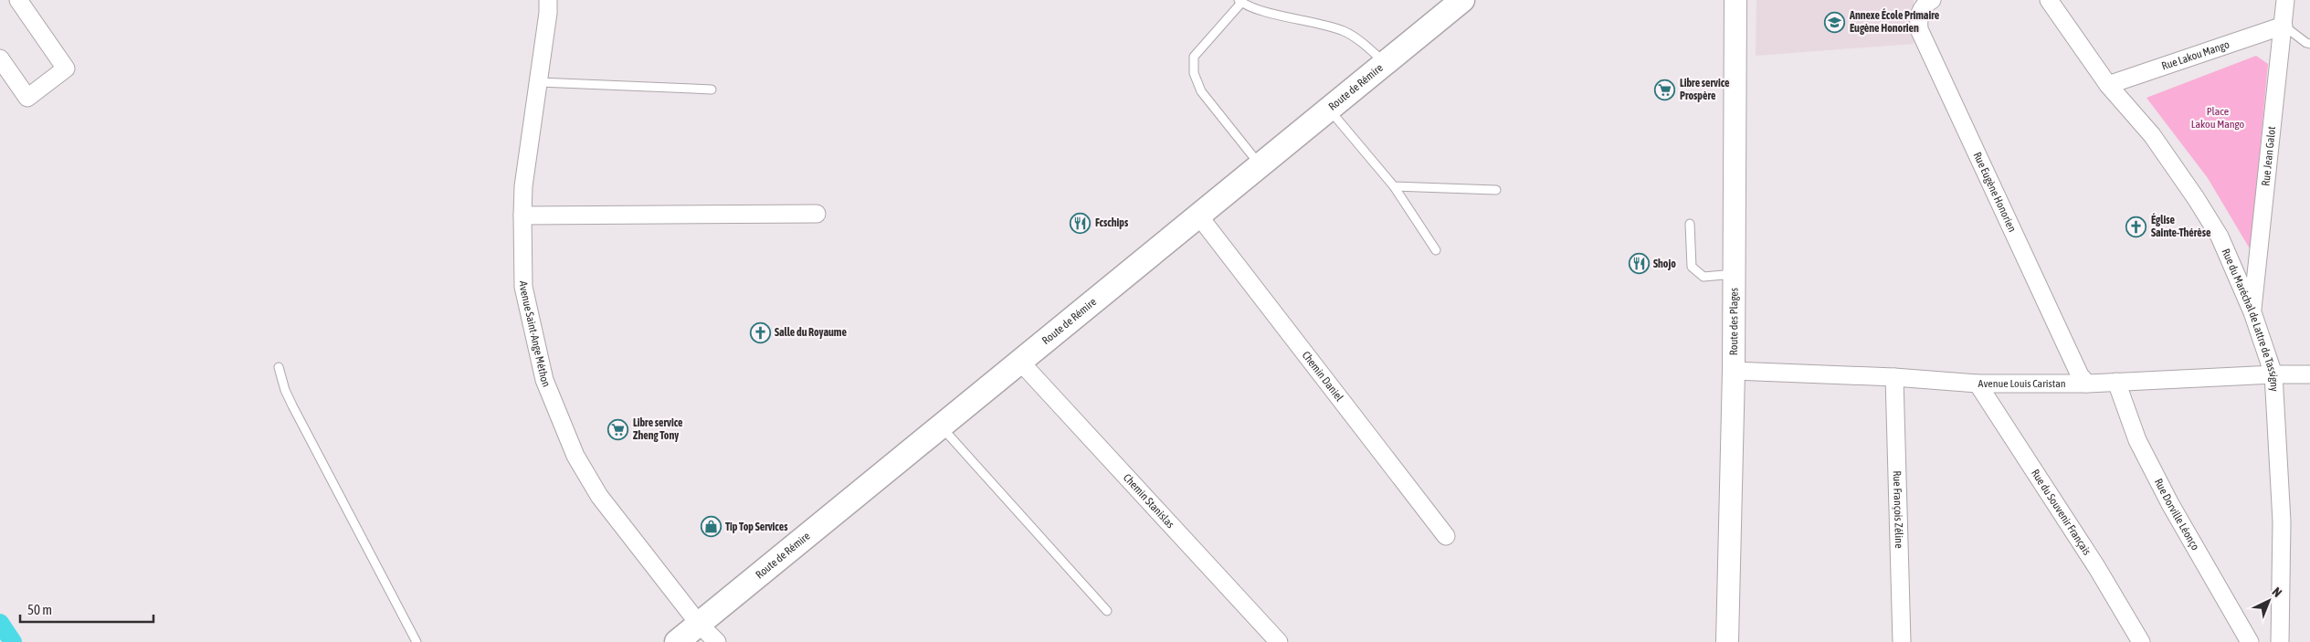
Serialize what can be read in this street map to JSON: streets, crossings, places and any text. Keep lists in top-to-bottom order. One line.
{"streets":{"main road":["Route de Rémire"],"street":["Rue Lakou Mango","Rue Jean Galot","Rue Eugène Honorien","Rue du Maréchal de Lattre de Tassigny","Route des Plages","Avenue Saint-Ange Méthon","Chemin Daniel","Avenue Louis Caristan","Chemin Stanislas","Rue François Zéline","Rue du Souvenir Français","Rue Dorville Léonço"]},"crossings":[["Rue Lakou Mango","Rue Jean Galot"],["Rue Lakou Mango","Rue du Maréchal de Lattre de Tassigny"],["Route de Rémire","Avenue Saint-Ange Méthon"],["Route de Rémire","Chemin Daniel"],["Route de Rémire","Chemin Stanislas"],["Rue Jean Galot","Rue du Maréchal de Lattre de Tassigny"],["Rue Eugène Honorien","Avenue Louis Caristan"],["Rue du Maréchal de Lattre de Tassigny","Avenue Louis Caristan"],["Route des Plages","Avenue Louis Caristan"],["Avenue Louis Caristan","Rue François Zéline"],["Avenue Louis Caristan","Rue du Souvenir Français"],["Avenue Louis Caristan","Rue Dorville Léonço"]],"parks":["Place Lakou Mango"],"places":{"school or university":["Annexe École Primaire Eugène Honorien"],"supermarket":["Libre service Prospère","Libre service Zheng Tony"],"restaurant":["Fcschips","Shojo"],"church":["Église Sainte-Thérèse","Salle du Royaume"],"shop":["Tip Top Services"]},"scale_bar":"50 m","north":"top right"}
